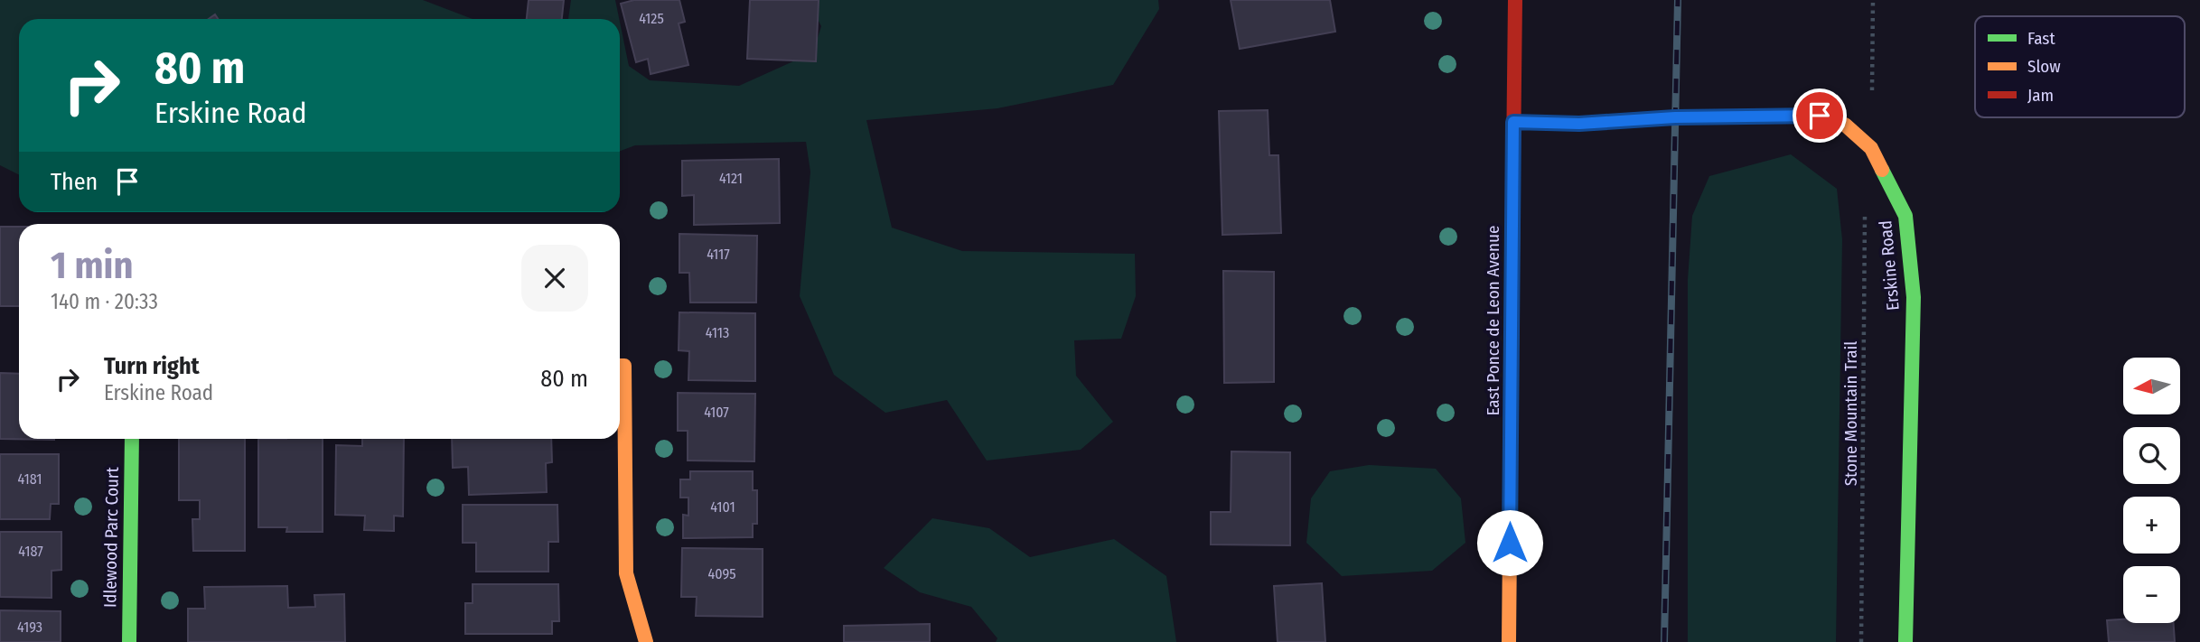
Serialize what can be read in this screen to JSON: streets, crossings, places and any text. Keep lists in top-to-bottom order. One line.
{"streets":{"street":["Erskine Road","East Ponce de Leon Avenue","Idlewood Parc Court"],"path":["Stone Mountain Trail"]},"crossings":[["Erskine Road","East Ponce de Leon Avenue"]],"house_numbers":["4125","4121","4117","4113","4107","4181","4101","4187","4095","4193"],"legend":["Fast","Slow","Jam"],"north":"left","page":{"turn":["80 m","Erskine Road"],"then":"Then","heading":["1 min","140 m · 20:33"],"list":[{"name":"Turn right","note":"Erskine Road","value":"80 m"}],"map_buttons":["+","−"]}}
